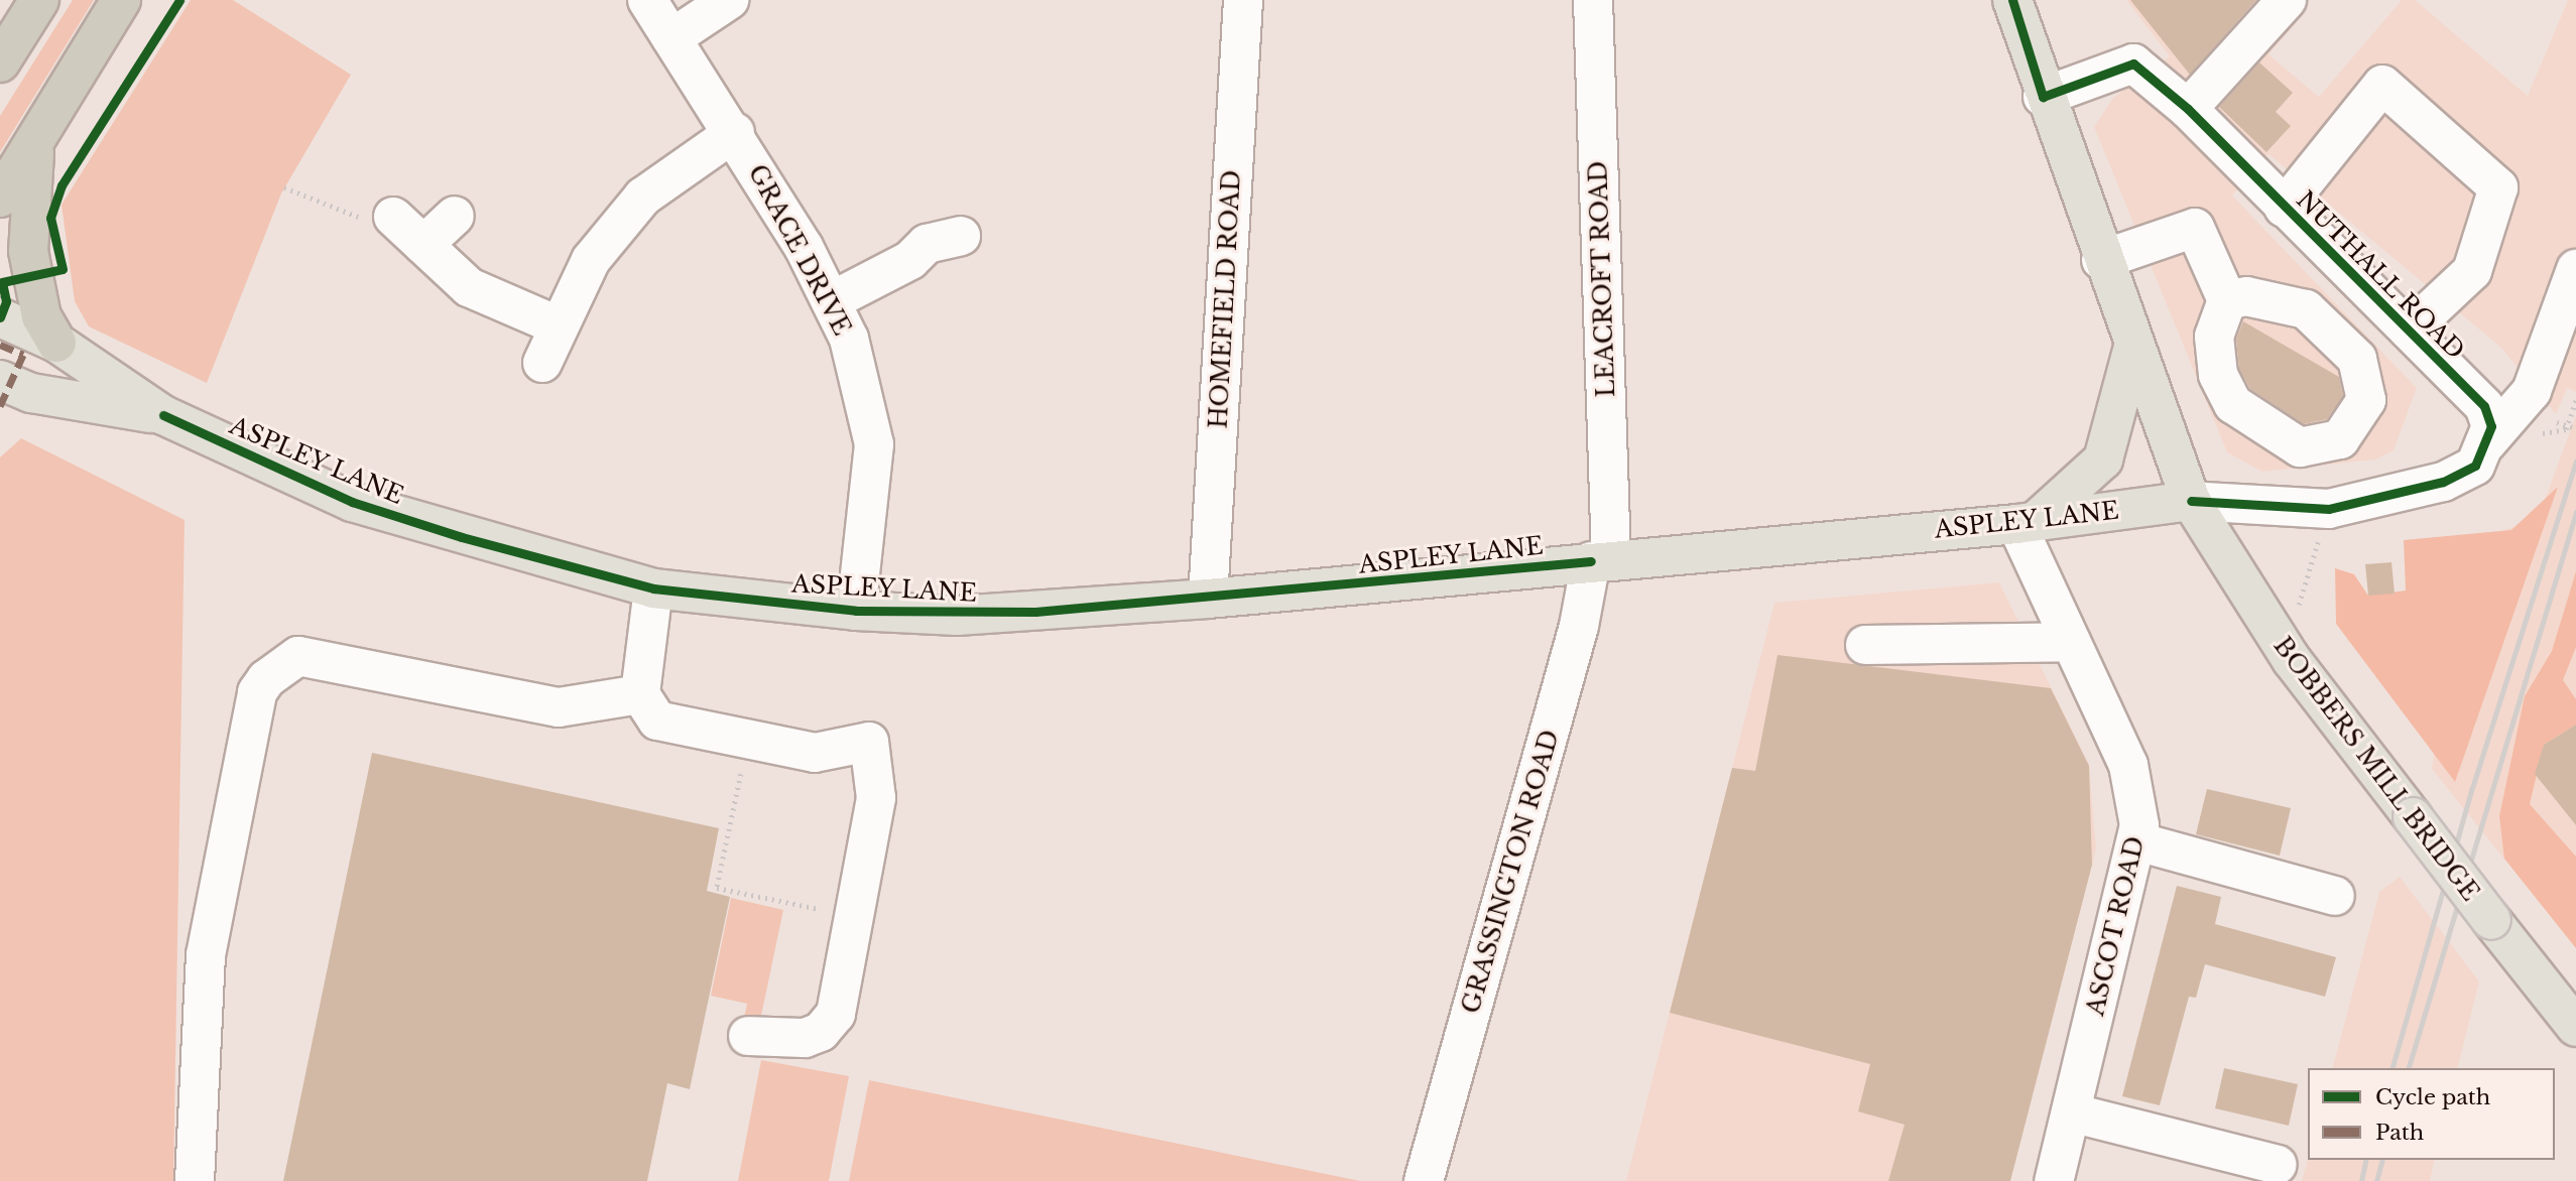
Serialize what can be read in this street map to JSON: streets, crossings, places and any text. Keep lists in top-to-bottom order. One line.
{"streets":{"main road":["ASPLEY LANE","BOBBERS MILL BRIDGE"],"street":["GRACE DRIVE","NUTHALL ROAD","LEACROFT ROAD","HOMEFIELD ROAD","GRASSINGTON ROAD","ASCOT ROAD"]},"crossings":[["GRACE DRIVE","ASPLEY LANE"],["LEACROFT ROAD","ASPLEY LANE"],["LEACROFT ROAD","GRASSINGTON ROAD"],["HOMEFIELD ROAD","ASPLEY LANE"],["ASPLEY LANE","BOBBERS MILL BRIDGE"],["ASPLEY LANE","GRASSINGTON ROAD"],["ASPLEY LANE","ASCOT ROAD"]],"legend":["Cycle path","Path"]}
